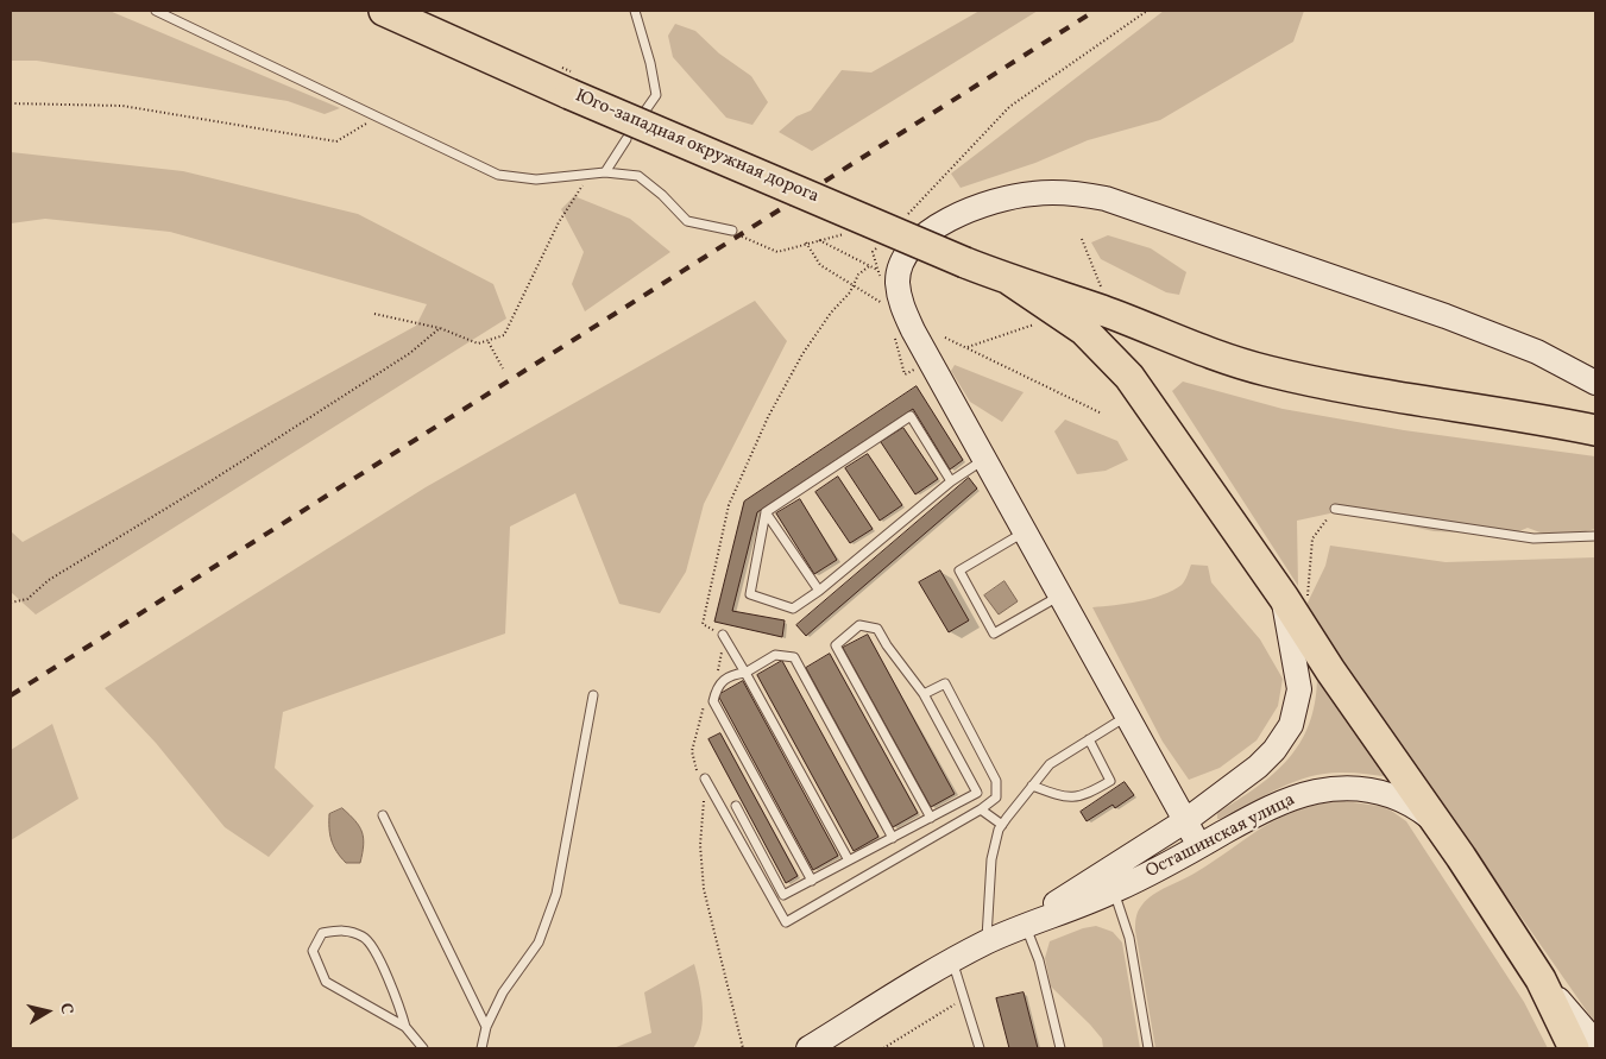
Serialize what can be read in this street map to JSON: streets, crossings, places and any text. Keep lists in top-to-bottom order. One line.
{"streets":{"highway":["Юго-западная окружная дорога"],"street":["Осташинская улица"]},"north":"right"}
